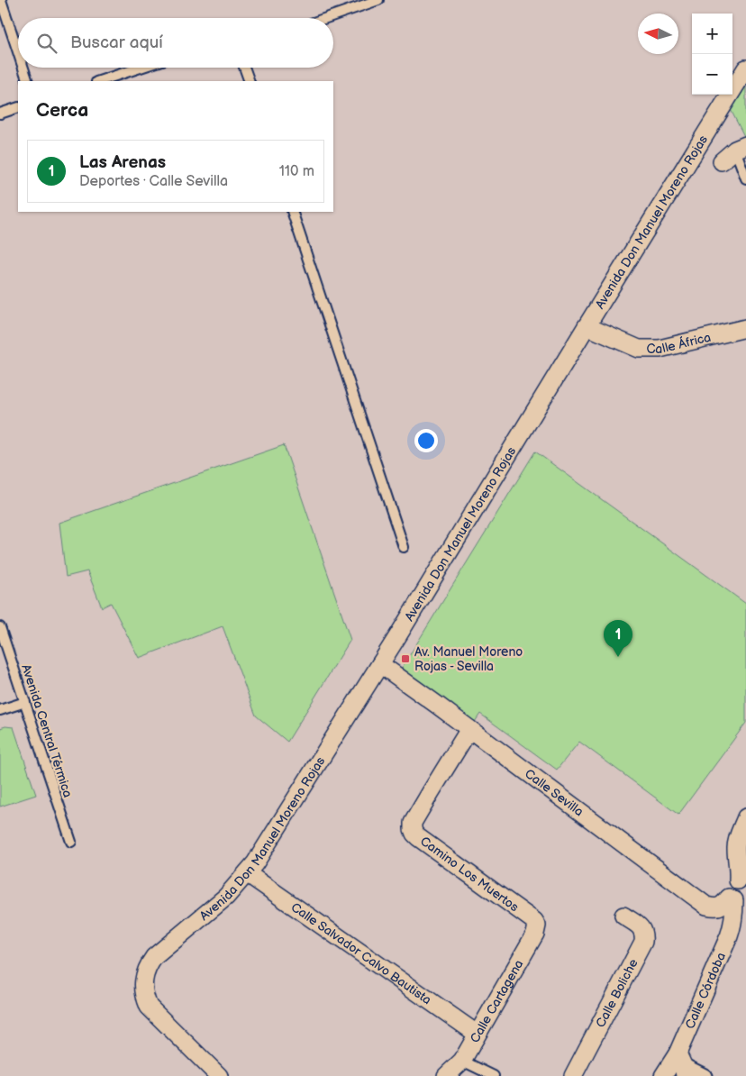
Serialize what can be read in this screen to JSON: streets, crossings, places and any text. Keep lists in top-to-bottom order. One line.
{"streets":{"street":["Avenida Don Manuel Moreno Rojas","Calle África","Calle Sevilla","Camino Los Muertos","Calle Salvador Calvo Bautista","Calle Córdoba","Calle Boliche","Calle Cartagena"],"lane":["Avenida Central Térmica"]},"crossings":[["Avenida Don Manuel Moreno Rojas","Calle África"],["Avenida Don Manuel Moreno Rojas","Calle Sevilla"],["Avenida Don Manuel Moreno Rojas","Calle Salvador Calvo Bautista"],["Calle Sevilla","Camino Los Muertos"],["Calle Sevilla","Calle Córdoba"],["Camino Los Muertos","Calle Cartagena"],["Calle Salvador Calvo Bautista","Calle Cartagena"]],"places":{"transit":["Av. Manuel Moreno Rojas - Sevilla"]},"north":"left","page":{"map_buttons":["+","−"],"search":"Buscar aquí","heading":"Cerca","list":[{"mark":"1","name":"Las Arenas","note":"Deportes · Calle Sevilla","value":"110 m"}],"pins":"1"}}
